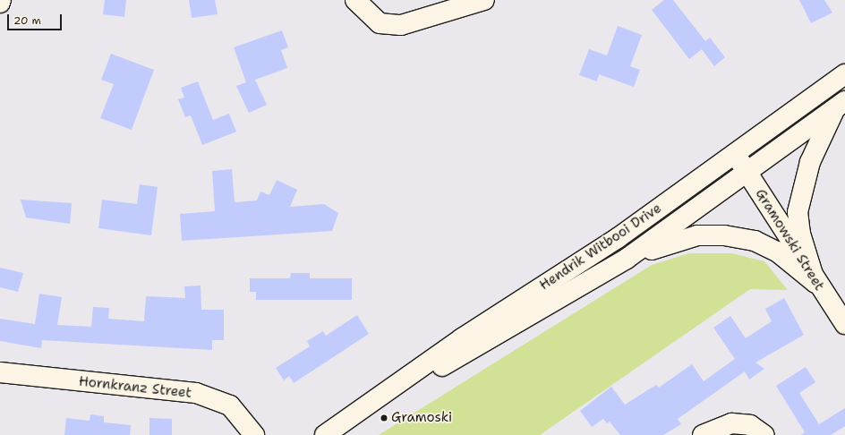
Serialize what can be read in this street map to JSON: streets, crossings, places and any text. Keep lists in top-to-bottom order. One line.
{"streets":{"main road":["Gramowski Street","Hendrik Witbooi Drive","Hornkranz Street"]},"crossings":[["Gramowski Street","Hendrik Witbooi Drive"]],"places":["Gramoski"],"scale_bar":"20 m"}
